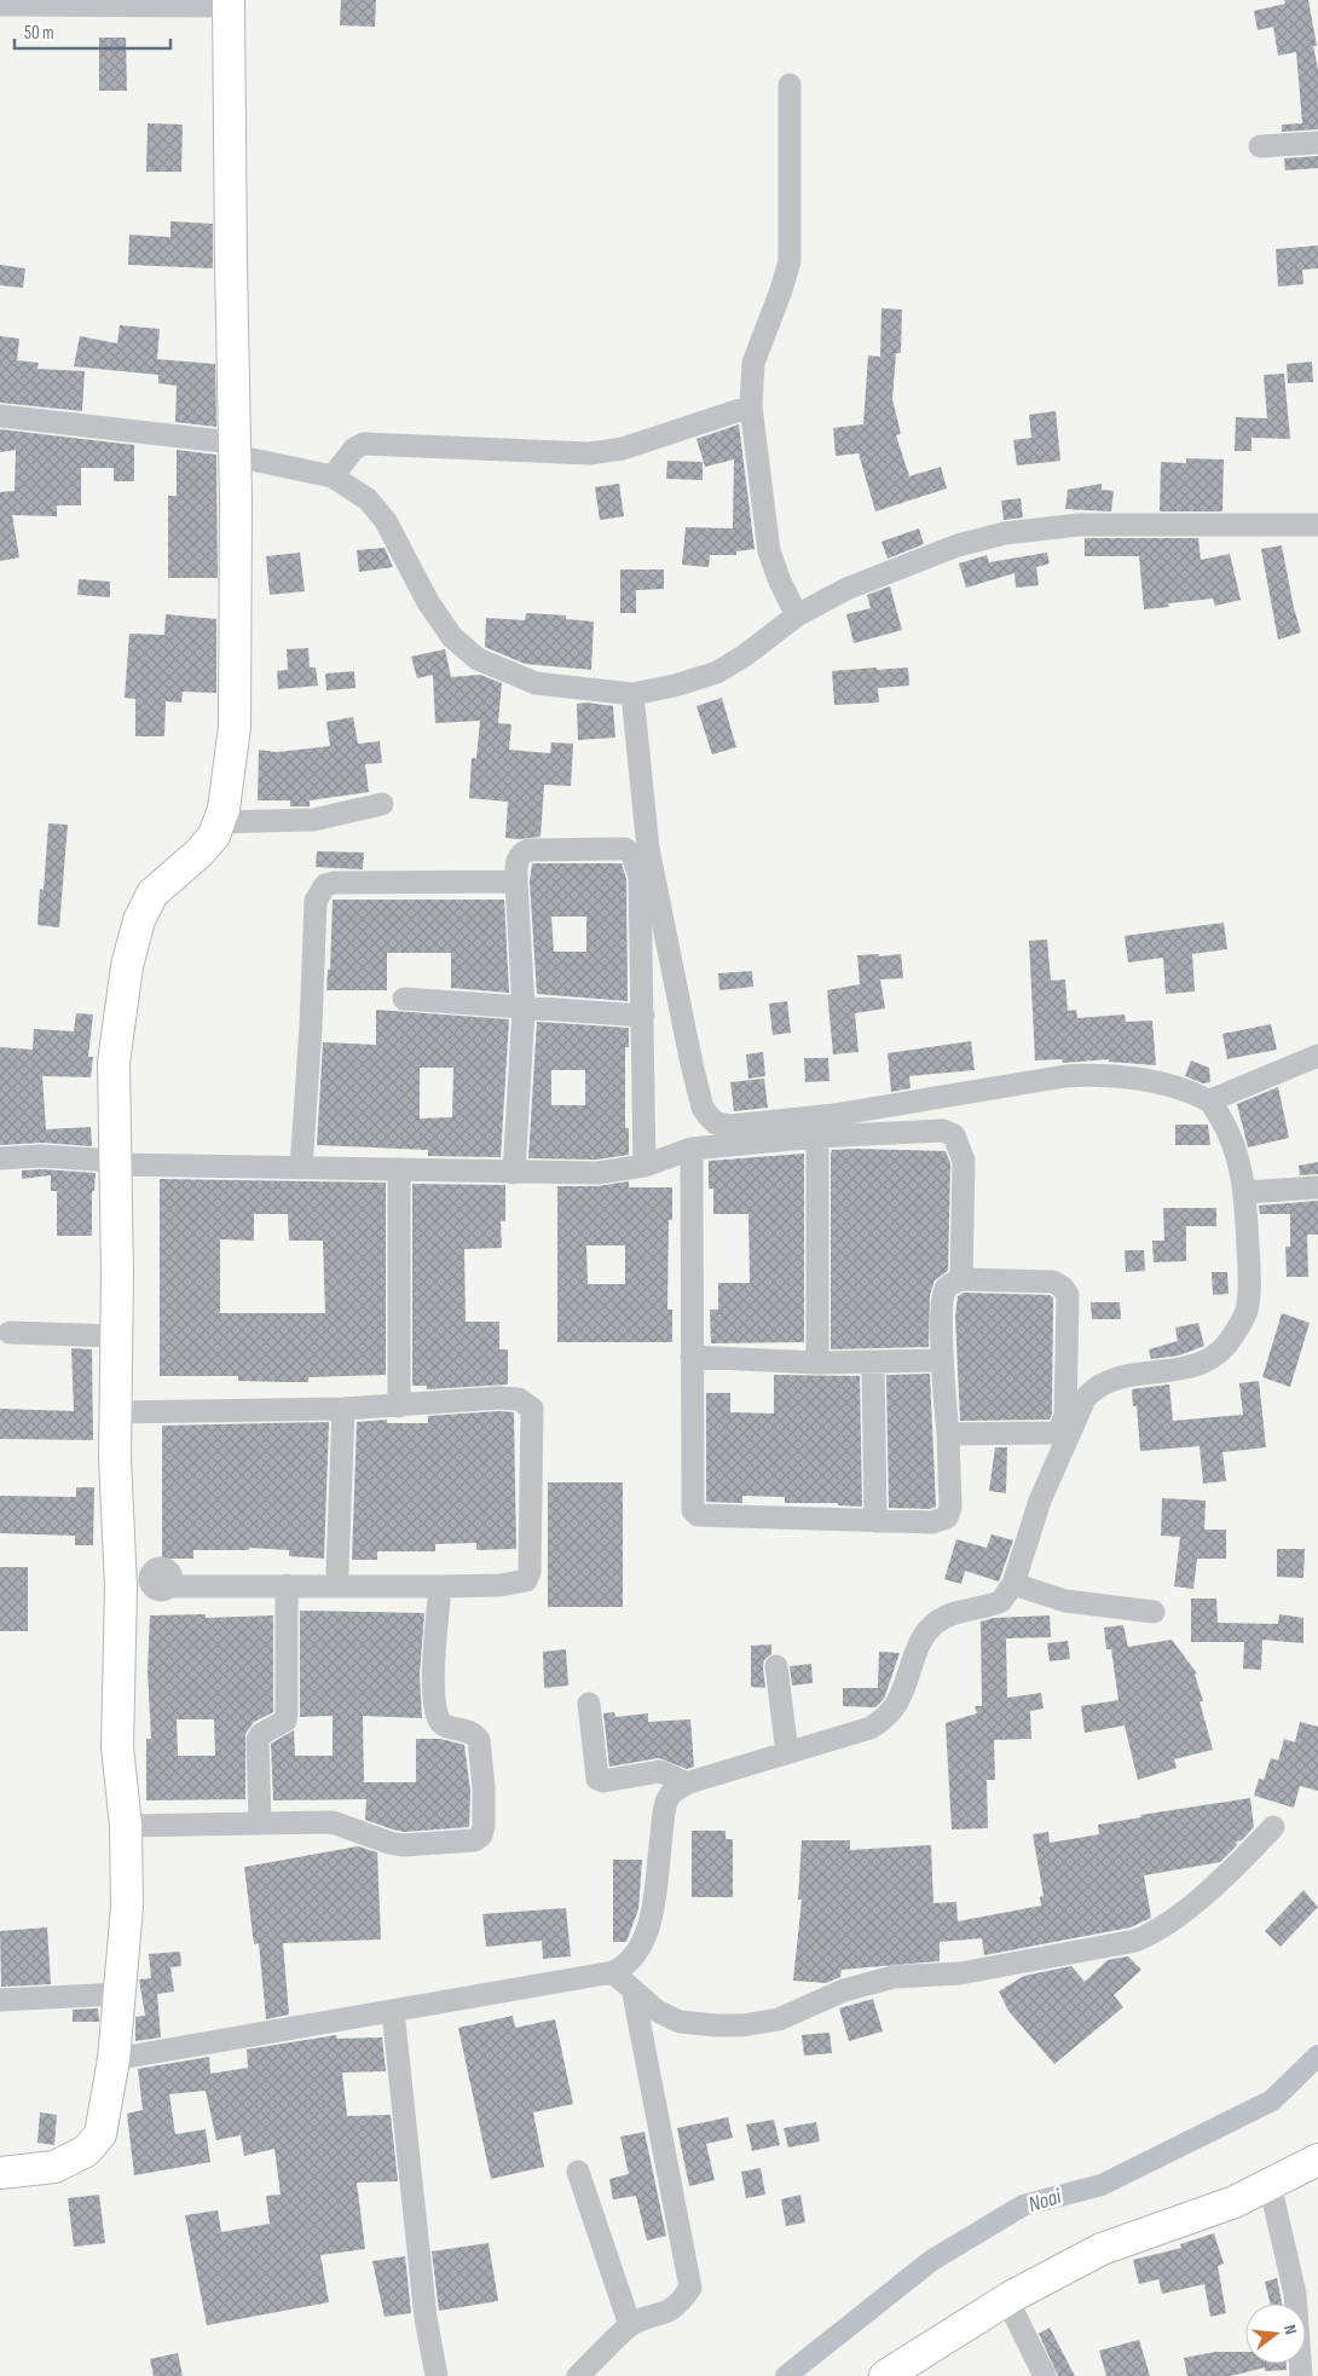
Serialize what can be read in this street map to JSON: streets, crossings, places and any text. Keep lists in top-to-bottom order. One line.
{"water":["Noai"],"scale_bar":"50 m","north":"right"}
